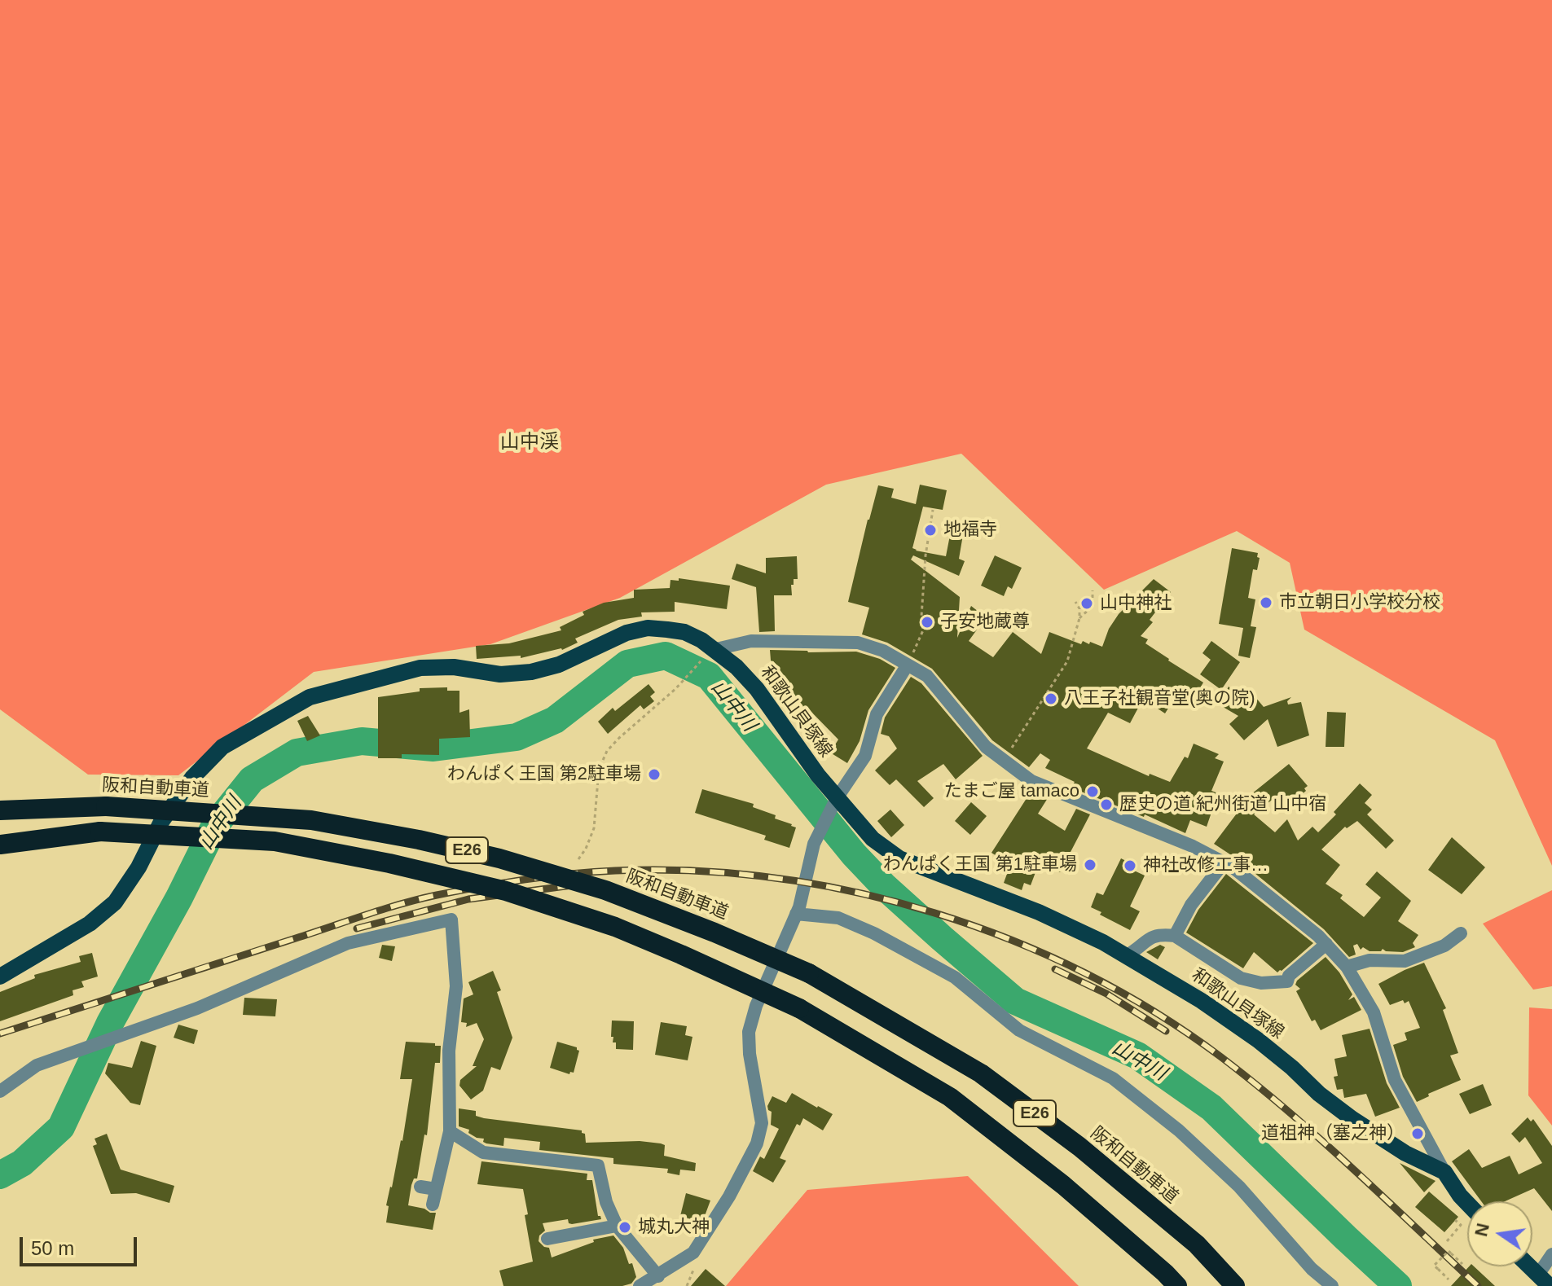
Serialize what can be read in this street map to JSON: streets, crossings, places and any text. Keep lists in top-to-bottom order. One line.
{"streets":{"highway":["阪和自動車道","E26"],"main road":["和歌山貝塚線"]},"districts":["山中渓"],"water":["山中川"],"places":["地福寺","市立朝日小学校分校","山中神社","子安地蔵尊","八王子社観音堂(奥の院)","わんぱく王国 第2駐車場","たまご屋 tamaco","歴史の道 紀州街道 山中宿","わんぱく王国 第1駐車場","神社改修工事…","道祖神（塞之神）","城丸大神"],"scale_bar":"50 m","north":"left"}
